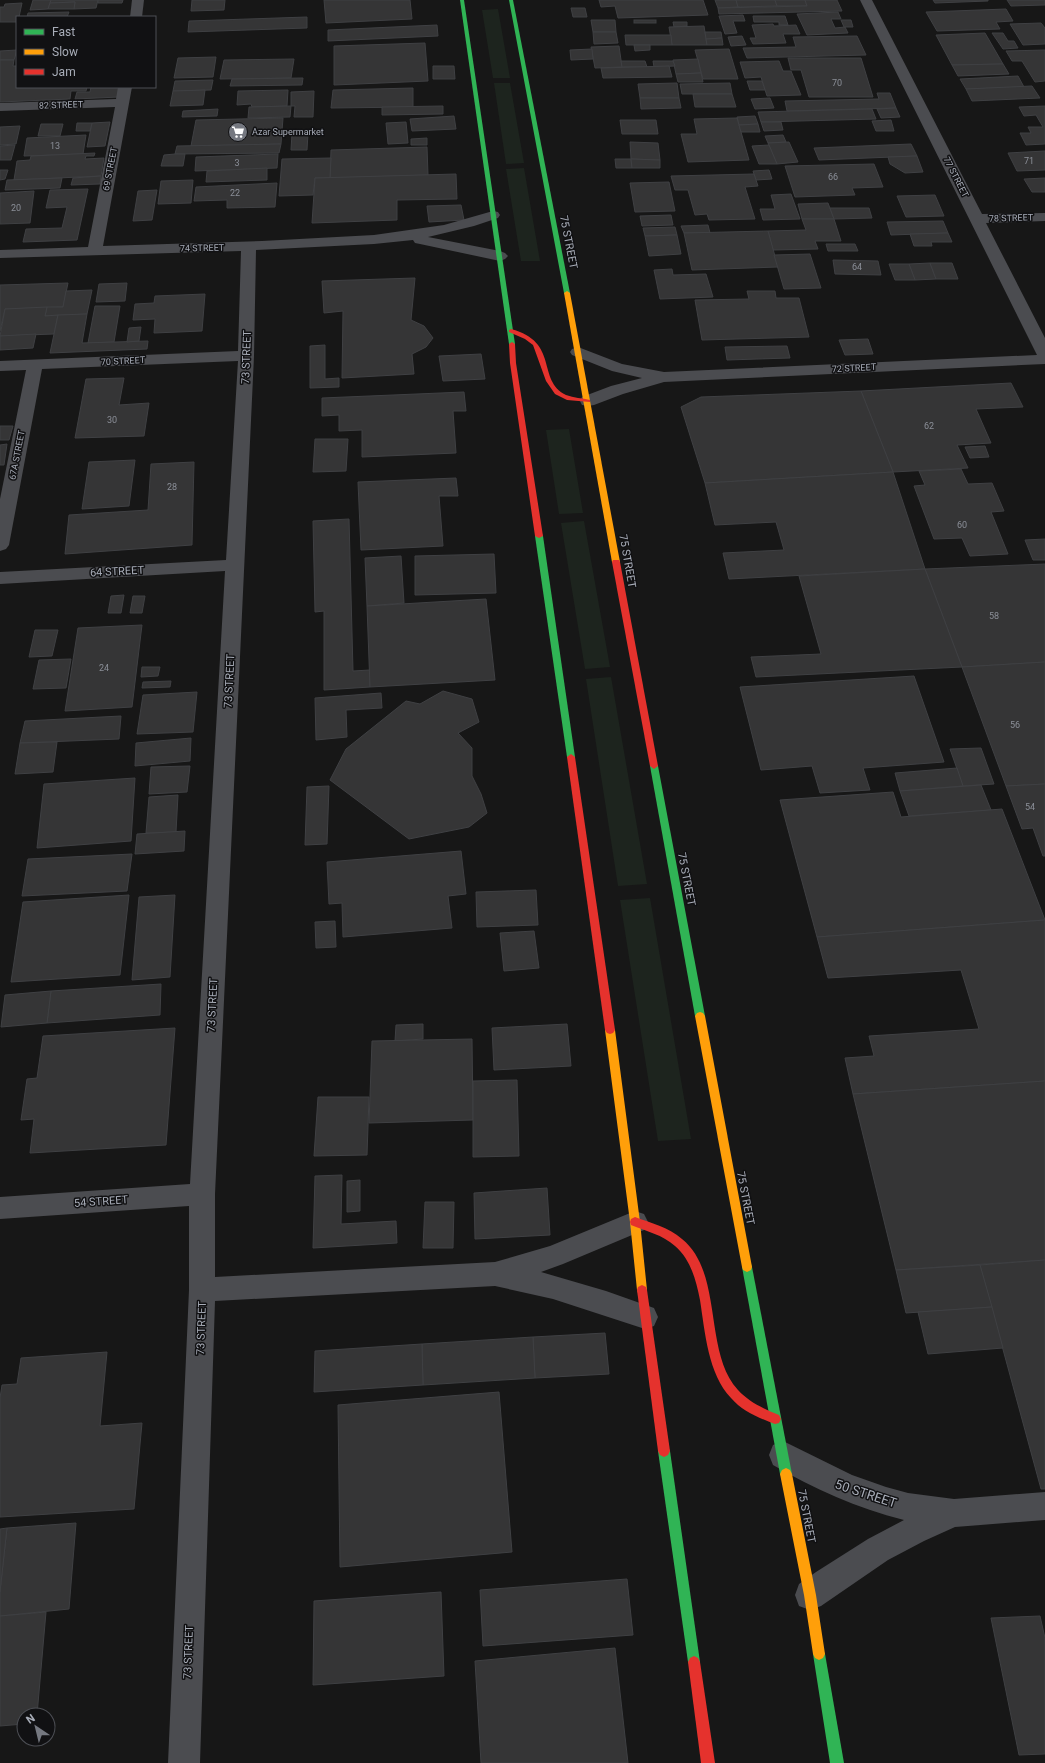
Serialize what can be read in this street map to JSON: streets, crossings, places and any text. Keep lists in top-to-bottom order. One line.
{"streets":{"street":["82 STREET","69 STREET","77 STREET","78 STREET","75 STREET","74 STREET","73 STREET","70 STREET","72 STREET","67A STREET","64 STREET","54 STREET","50 STREET"]},"crossings":[["82 STREET","69 STREET"],["69 STREET","74 STREET"],["77 STREET","78 STREET"],["75 STREET","72 STREET"],["75 STREET","50 STREET"],["74 STREET","73 STREET"],["73 STREET","70 STREET"],["73 STREET","64 STREET"],["73 STREET","54 STREET"],["70 STREET","67A STREET"]],"places":{"supermarket":["Azar Supermarket"]},"house_numbers":["70","13","71","3","66","22","20","64","30","62","28","60","58","24","56","54"],"legend":["Fast","Slow","Jam"],"north":"top left"}
